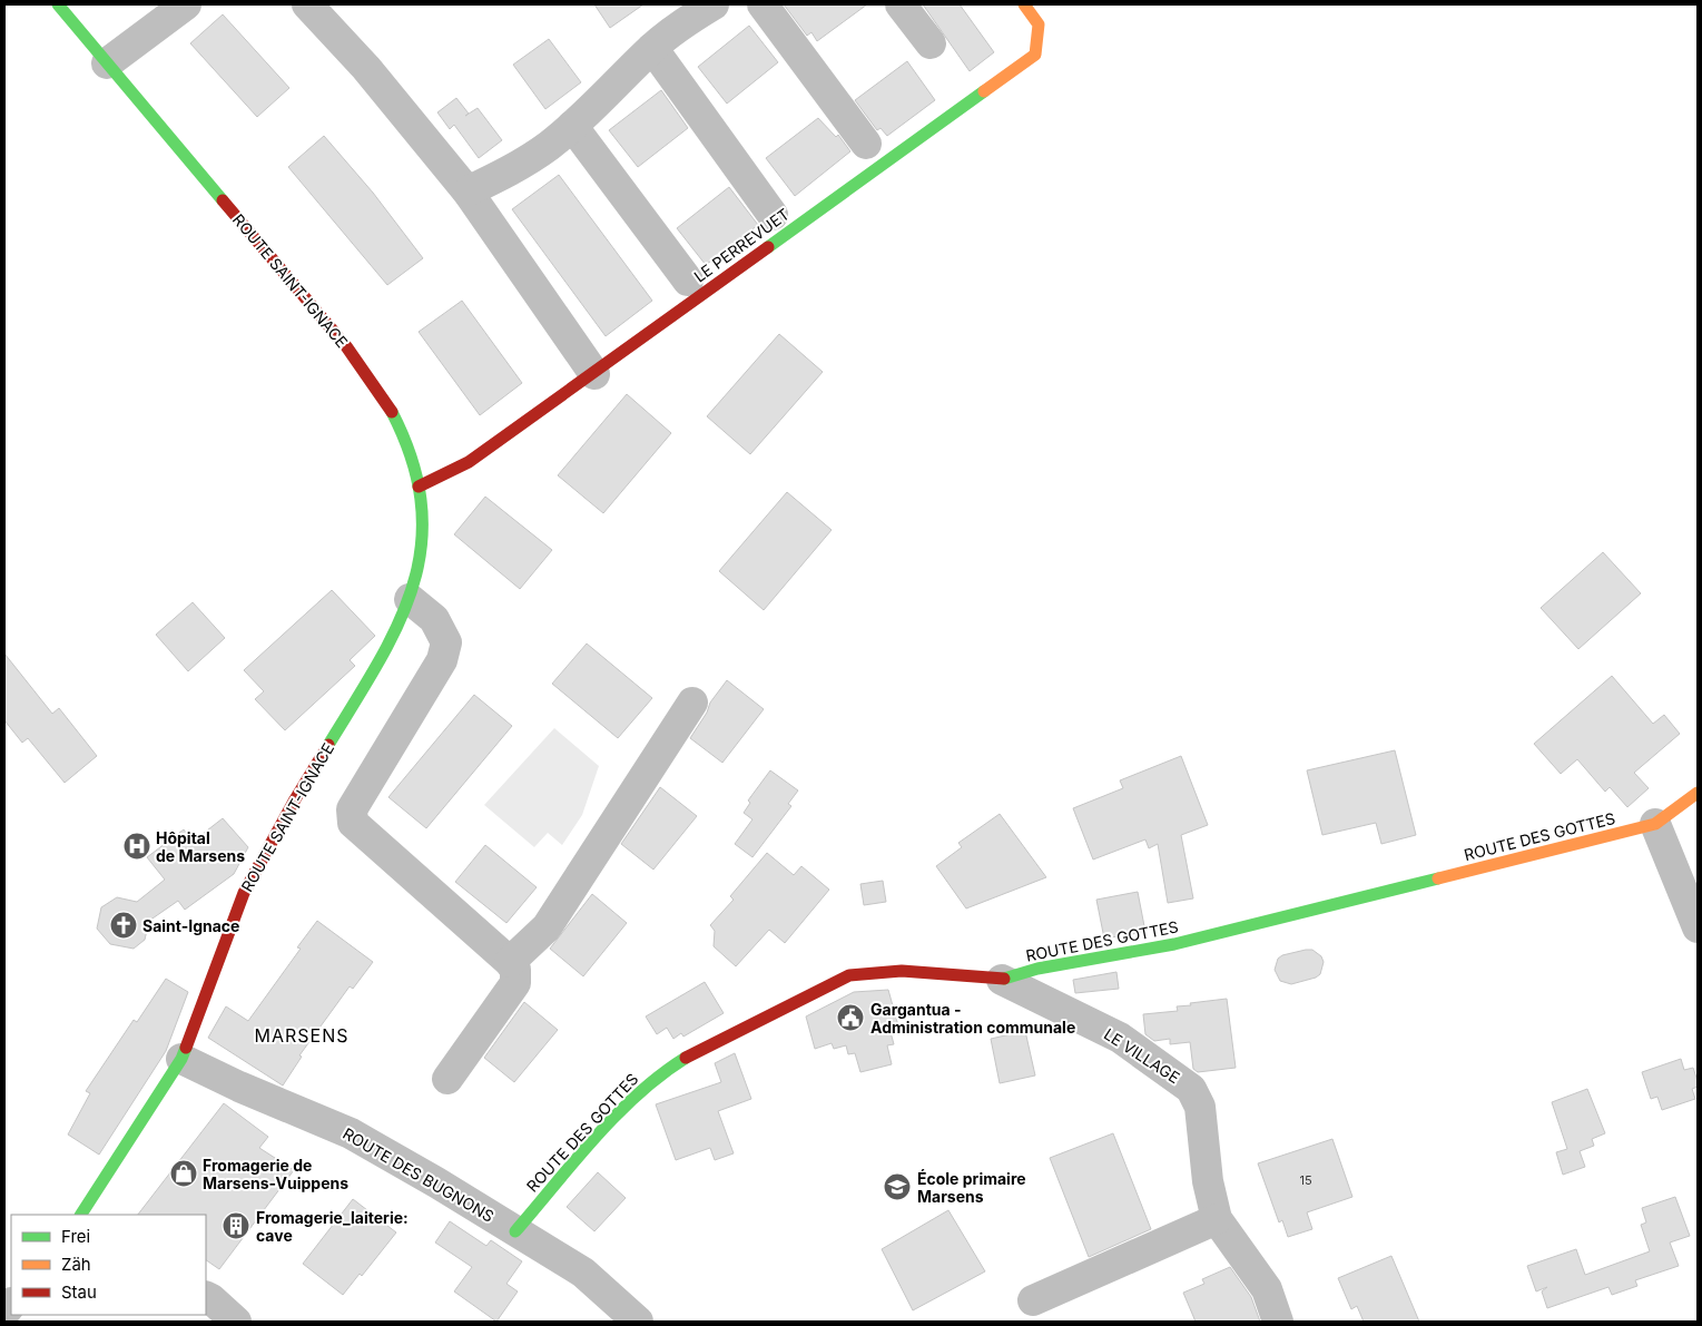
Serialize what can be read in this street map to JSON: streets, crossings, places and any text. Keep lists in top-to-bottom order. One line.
{"streets":{"street":["LE PERREVUET","ROUTE SAINT-IGNACE","ROUTE DES GOTTES","LE VILLAGE","ROUTE DES BUGNONS"]},"crossings":[["LE PERREVUET","ROUTE SAINT-IGNACE"],["ROUTE SAINT-IGNACE","ROUTE DES BUGNONS"],["ROUTE DES GOTTES","LE VILLAGE"],["ROUTE DES GOTTES","ROUTE DES BUGNONS"]],"districts":["MARSENS"],"places":{"hospital":["Hôpital de Marsens"],"church":["Saint-Ignace"],"public building":["Gargantua - Administration communale"],"shop":["Fromagerie de Marsens-Vuippens"],"school or university":["École primaire Marsens"],"building":["Fromagerie_laiterie: cave"]},"house_numbers":["15"],"legend":["Frei","Zäh","Stau"]}
